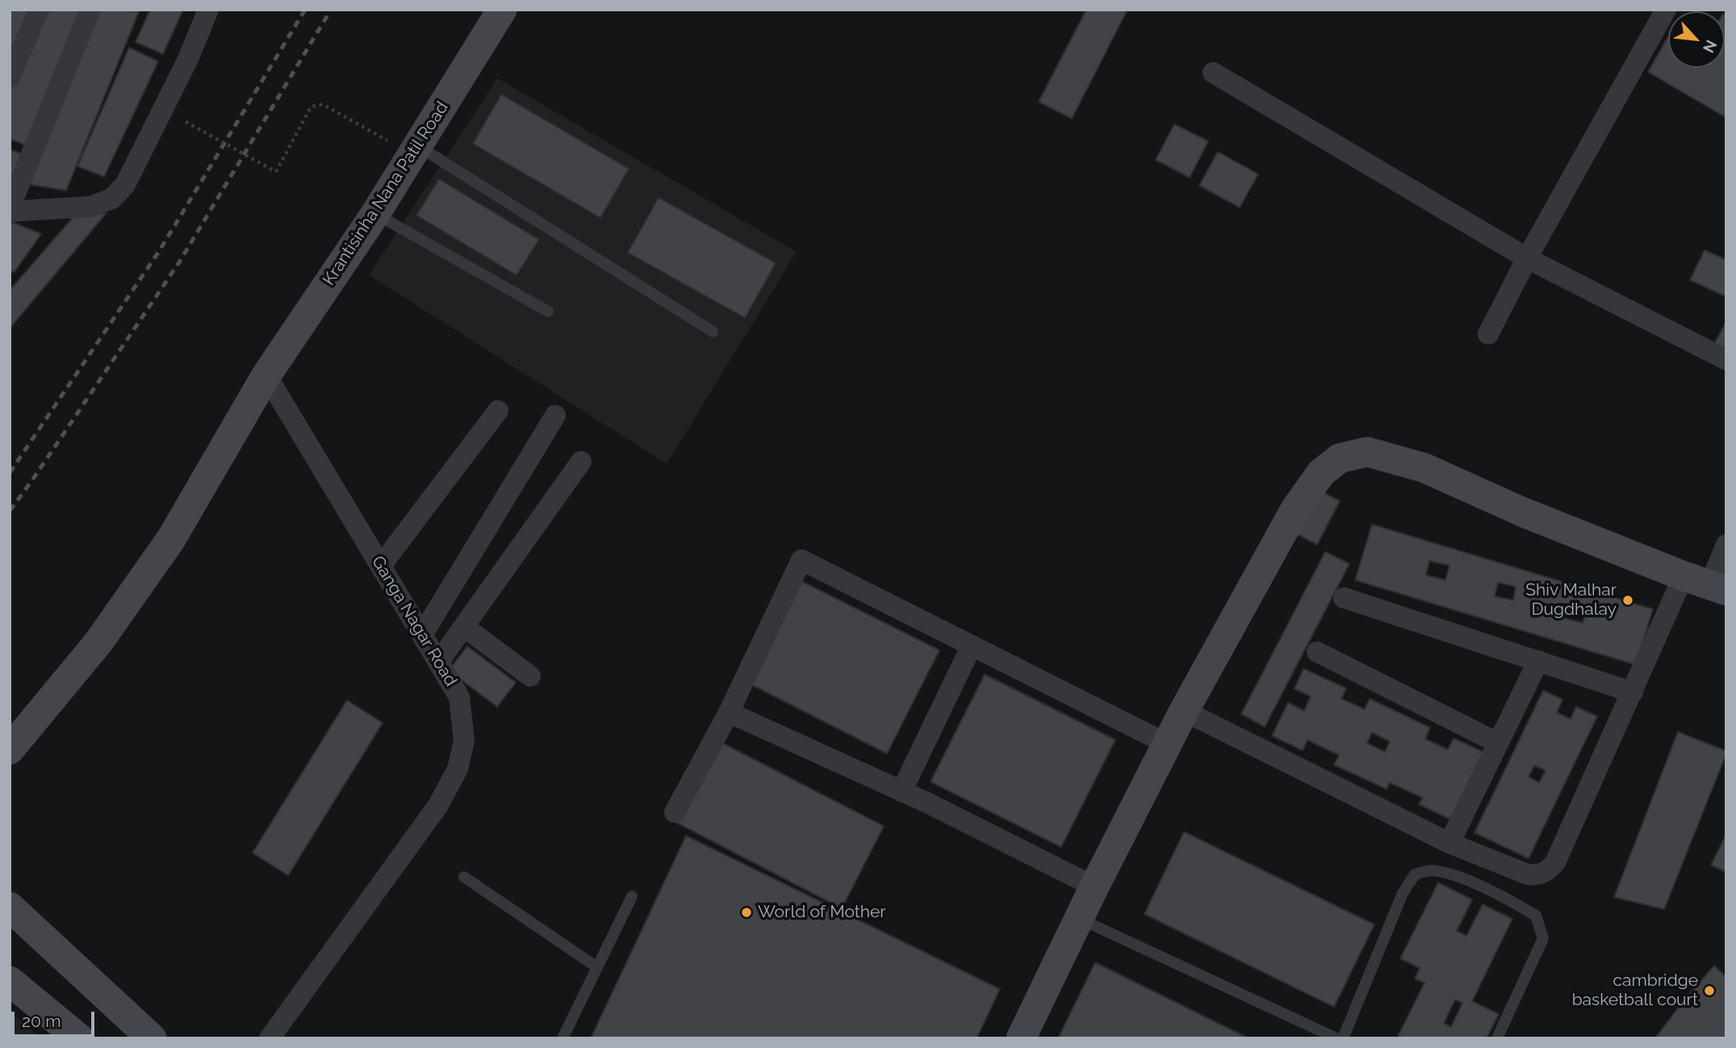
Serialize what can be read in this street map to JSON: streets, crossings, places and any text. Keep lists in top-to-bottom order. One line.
{"streets":{"street":["Krantisinha Nana Patil Road","Ganga Nagar Road"]},"crossings":[["Krantisinha Nana Patil Road","Ganga Nagar Road"]],"places":["Shiv Malhar Dugdhalay","World of Mother","cambridge basketball court"],"scale_bar":"20 m","north":"bottom right"}
